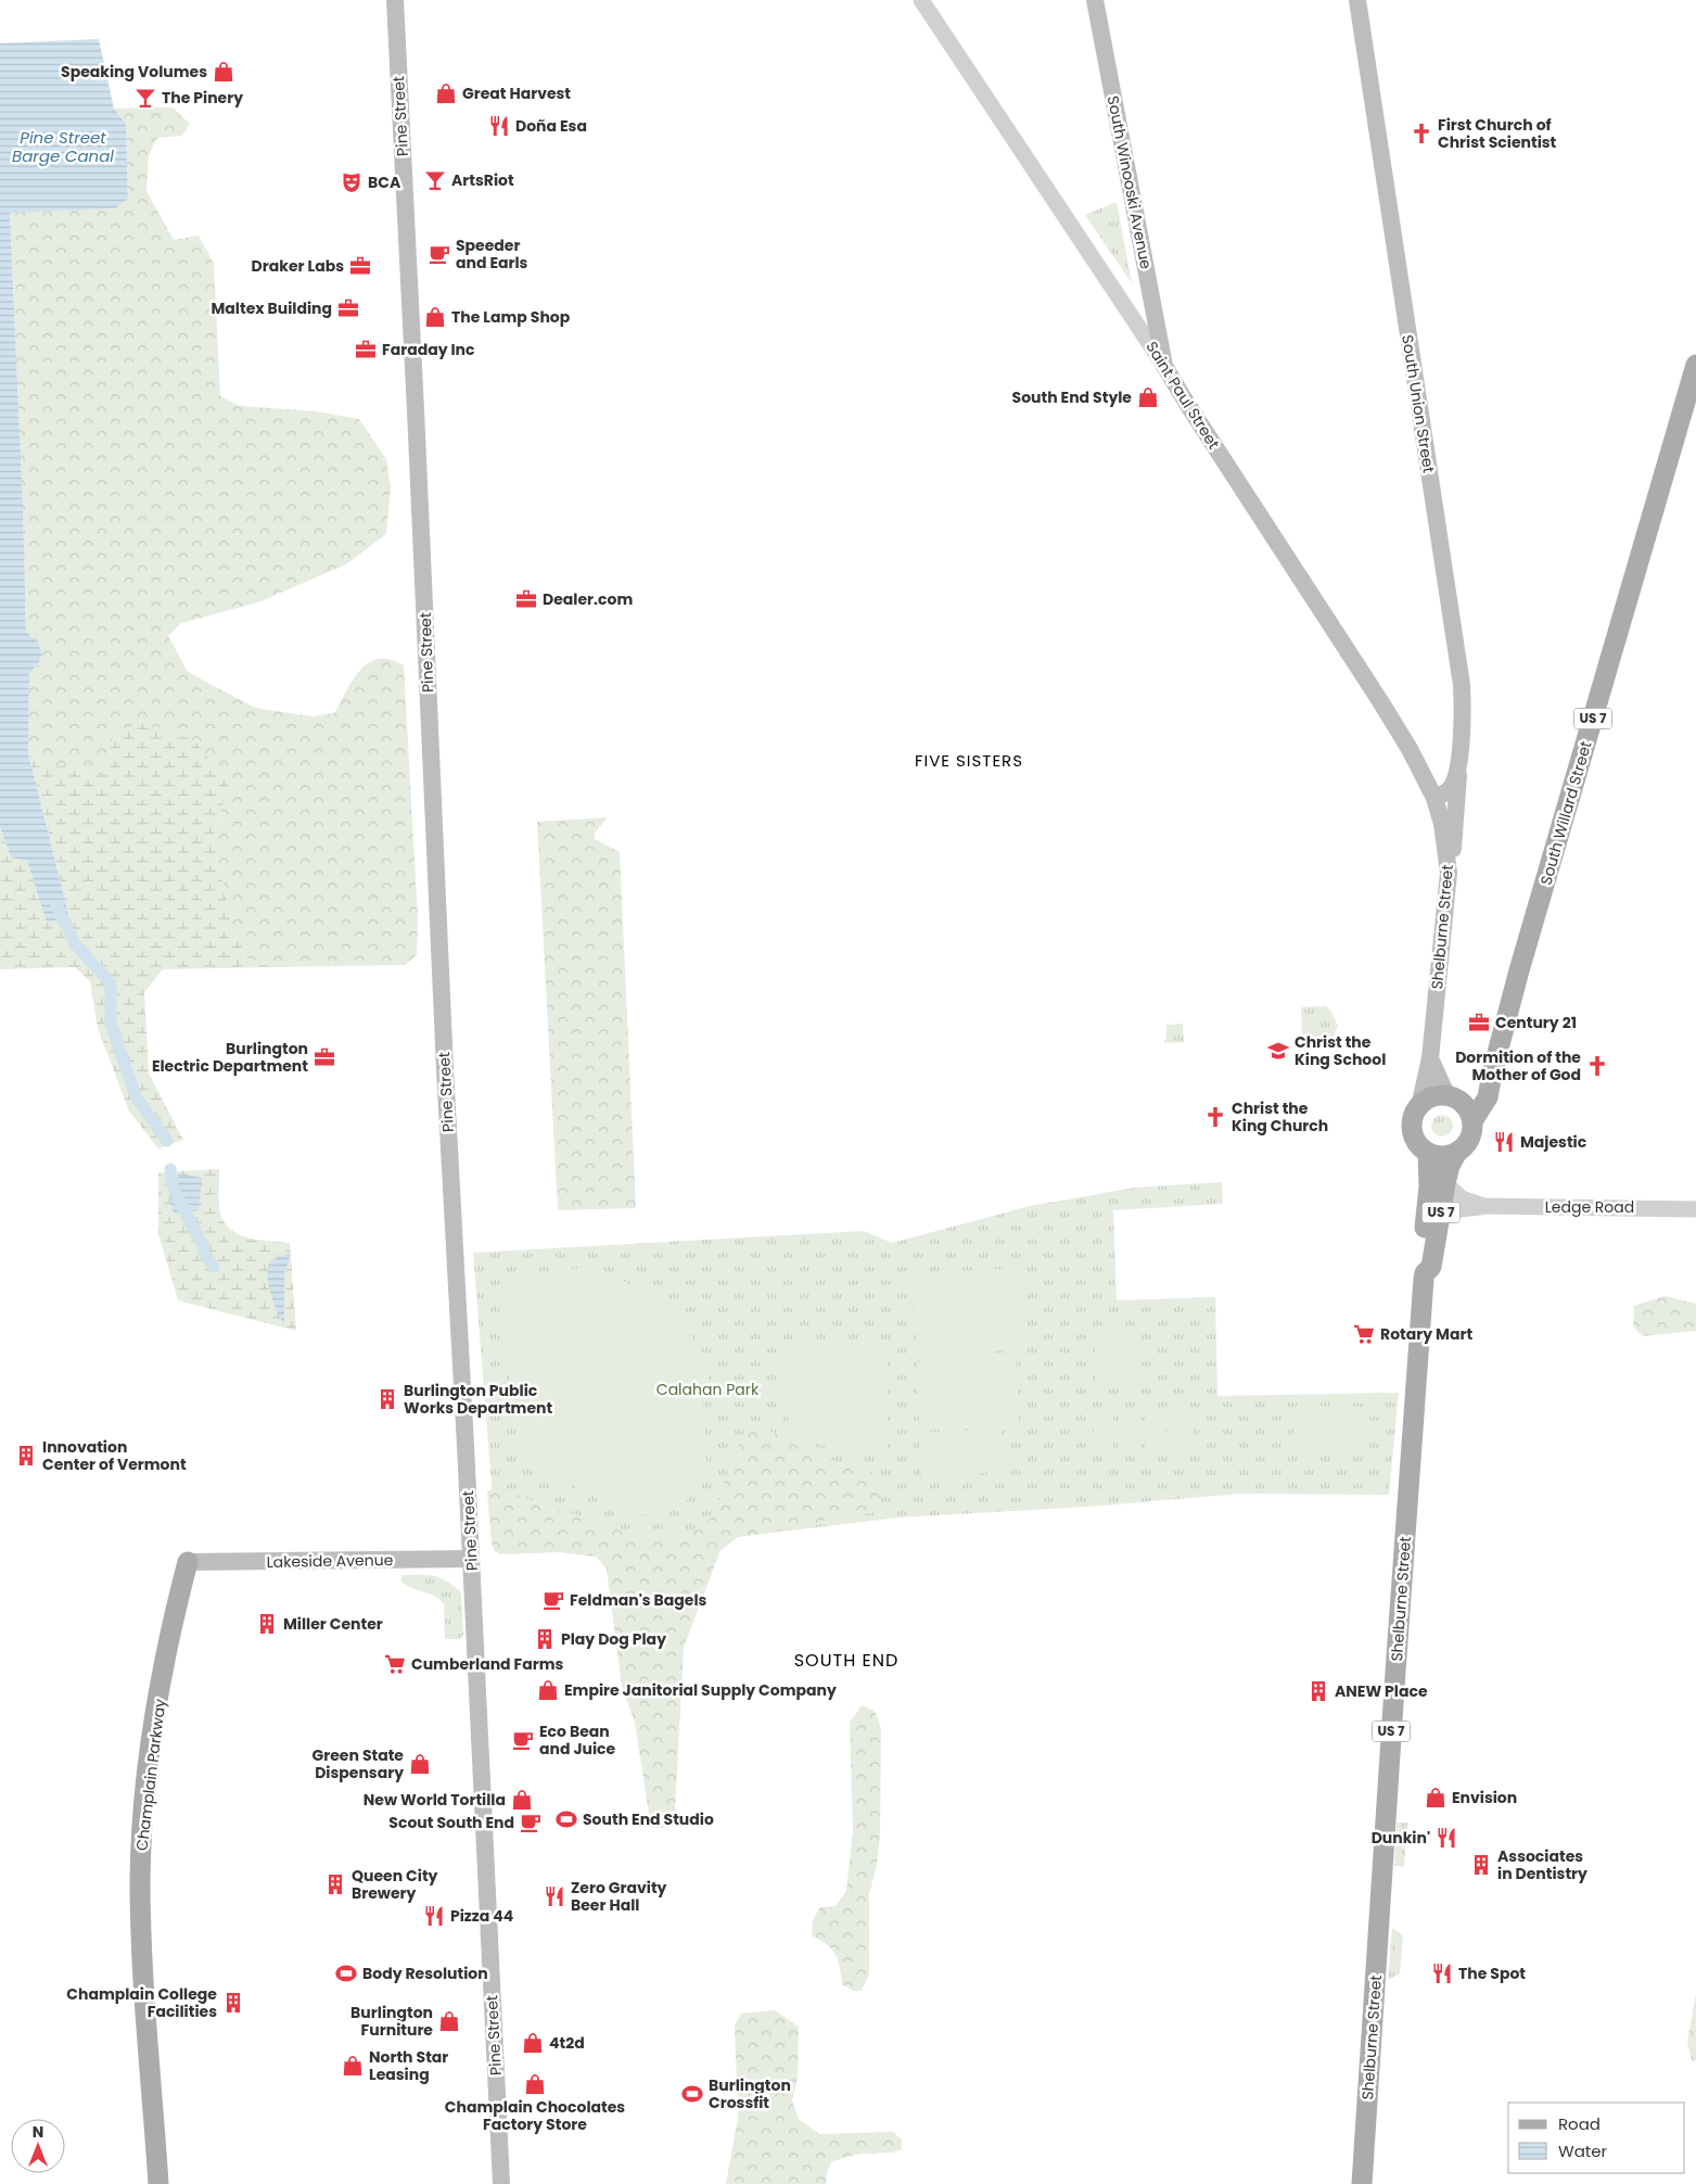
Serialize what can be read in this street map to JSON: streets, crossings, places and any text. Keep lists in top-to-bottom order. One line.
{"streets":{"main road":["Pine Street","South Winooski Avenue","Saint Paul Street","South Union Street","US 7","South Willard Street","Shelburne Street","Lakeside Avenue","Champlain Parkway"],"street":["Ledge Road"]},"crossings":[["Pine Street","Lakeside Avenue"],["South Winooski Avenue","Saint Paul Street"],["Saint Paul Street","South Union Street"],["Saint Paul Street","Shelburne Street"],["South Union Street","Shelburne Street"],["South Willard Street","Shelburne Street"],["Shelburne Street","Ledge Road"],["Lakeside Avenue","Champlain Parkway"]],"districts":["FIVE SISTERS","SOUTH END"],"water":["Pine Street Barge Canal"],"parks":["Calahan Park"],"places":{"shop":["Speaking Volumes","Great Harvest","The Lamp Shop","South End Style","Empire Janitorial Supply Company","Green State Dispensary","Envision","New World Tortilla","Burlington Furniture","4t2d","North Star Leasing","Champlain Chocolates Factory Store"],"bar":["The Pinery","ArtsRiot"],"restaurant":["Doña Esa","Majestic","Dunkin'","Zero Gravity Beer Hall","Pizza 44","The Spot"],"church":["First Church of Christ Scientist","Dormition of the Mother of God","Christ the King Church"],"theatre":["BCA"],"cafe":["Speeder and Earls","Feldman's Bagels","Eco Bean and Juice","Scout South End"],"office":["Draker Labs","Maltex Building","Faraday Inc","Dealer.com","Century 21","Burlington Electric Department"],"school or university":["Christ the King School"],"supermarket":["Rotary Mart","Cumberland Farms"],"building":["Burlington Public Works Department","Innovation Center of Vermont","Miller Center","Play Dog Play","ANEW Place","Associates in Dentistry","Queen City Brewery","Champlain College Facilities"],"sports":["South End Studio","Body Resolution","Burlington Crossfit"]},"legend":["Road","Water"],"north":"top"}
